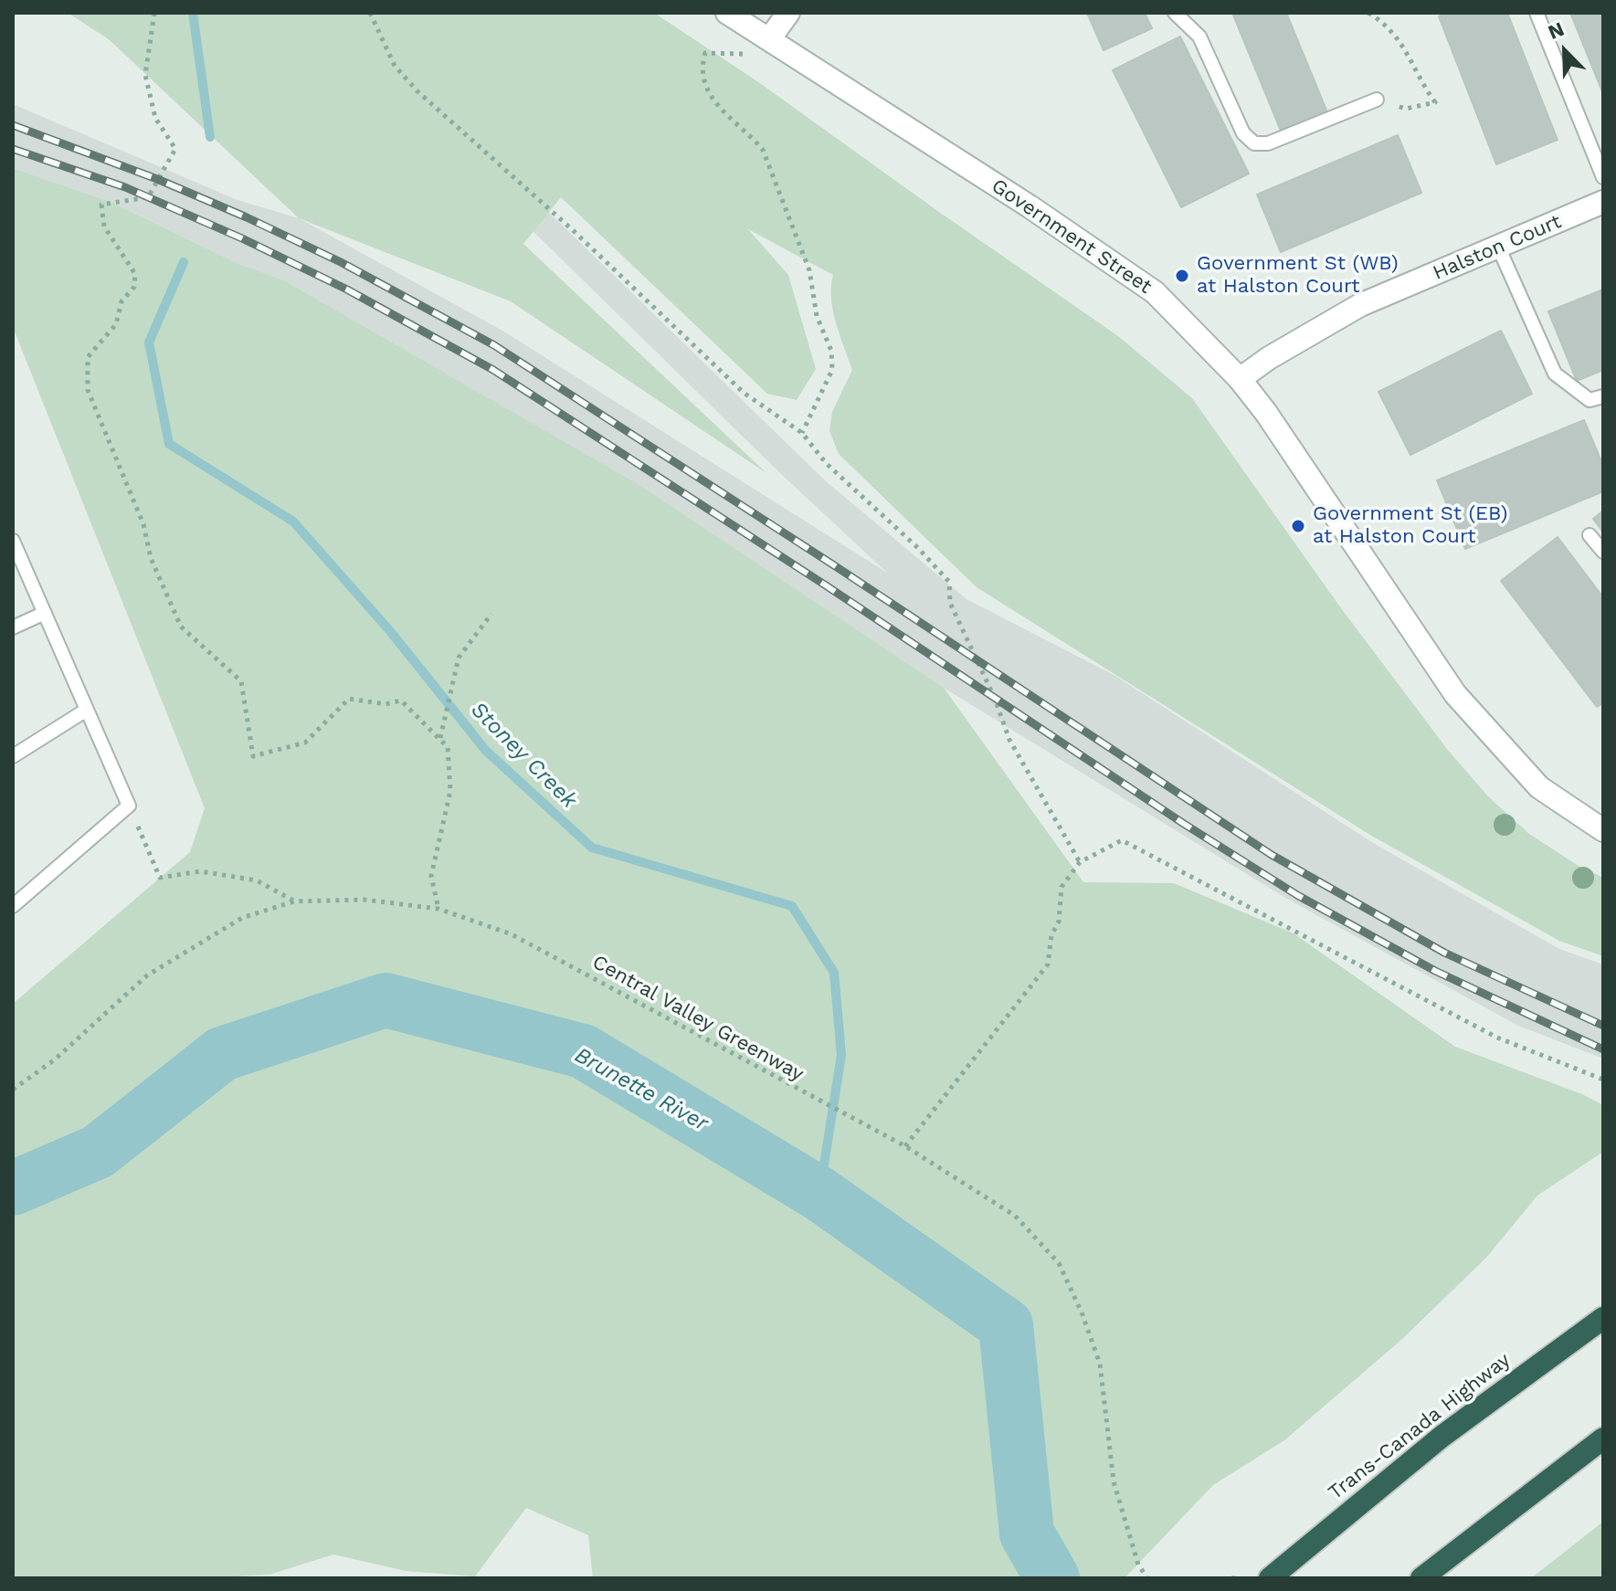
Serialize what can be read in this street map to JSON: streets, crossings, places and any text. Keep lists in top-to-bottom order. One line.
{"streets":{"highway":["Trans-Canada Highway"],"street":["Government Street","Halston Court"],"path":["Central Valley Greenway"]},"crossings":[["Government Street","Halston Court"]],"water":["Stoney Creek","Brunette River"],"places":["Government St (WB) at Halston Court","Government St (EB) at Halston Court"],"north":"top left"}
